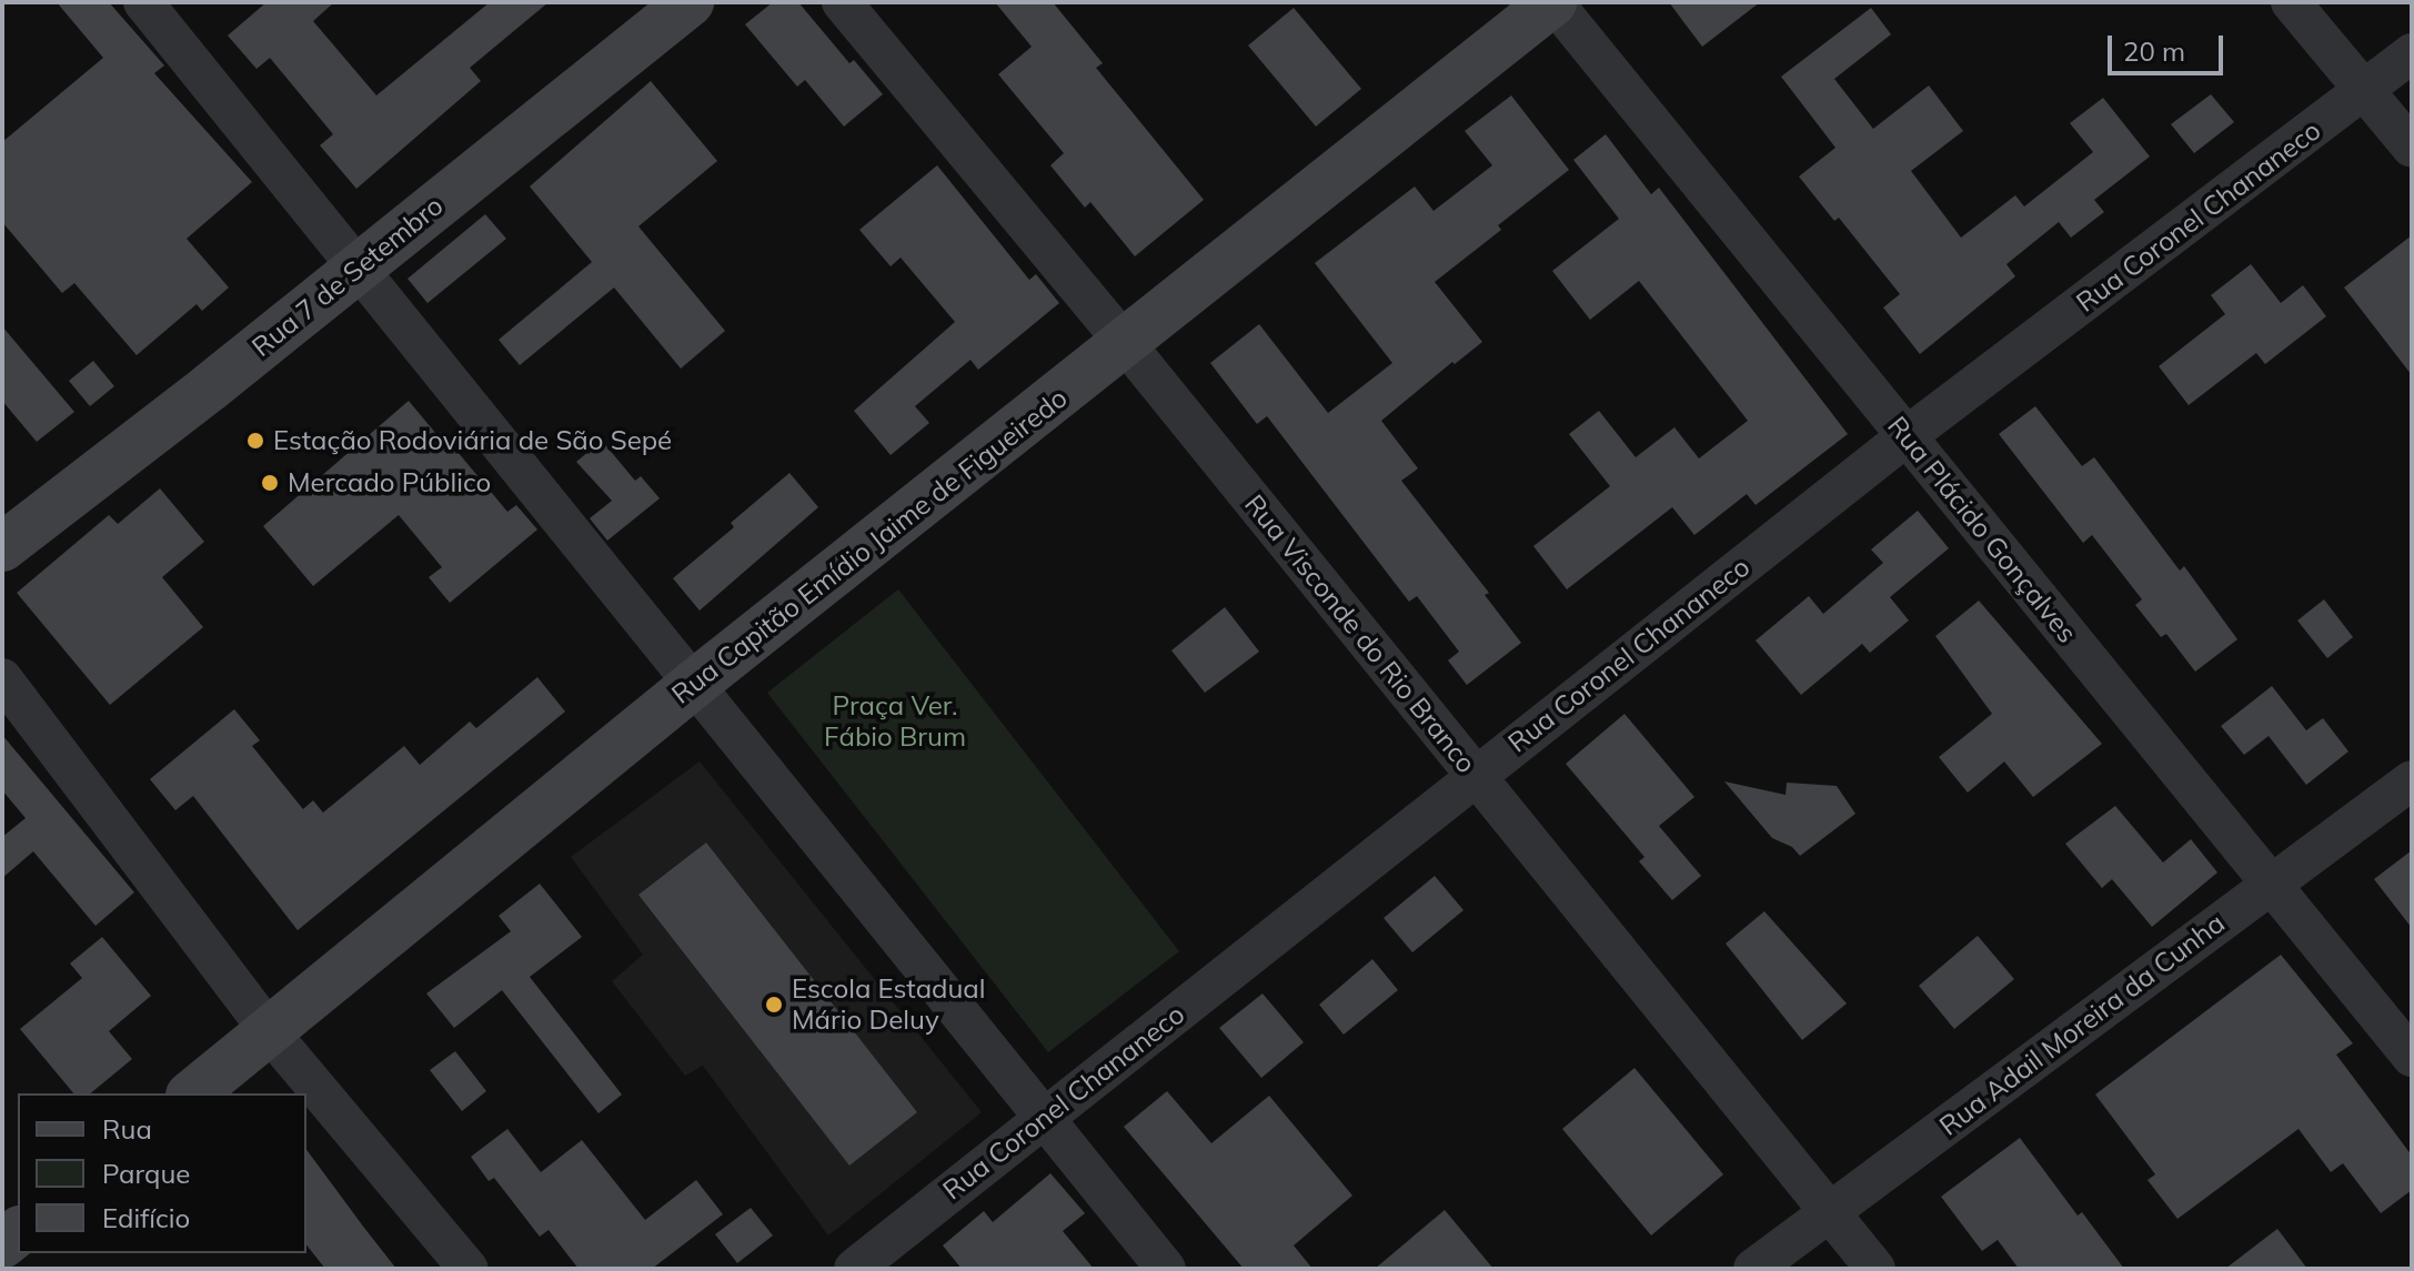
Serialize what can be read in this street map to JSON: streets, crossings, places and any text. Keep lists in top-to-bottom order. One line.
{"streets":{"main road":["Rua 7 de Setembro","Rua Capitão Emídio Jaime de Figueiredo"],"street":["Rua Coronel Chananeco","Rua Plácido Gonçalves","Rua Visconde do Rio Branco","Rua Adail Moreira da Cunha"]},"crossings":[["Rua Coronel Chananeco","Rua Plácido Gonçalves"],["Rua Coronel Chananeco","Rua Visconde do Rio Branco"],["Rua Plácido Gonçalves","Rua Capitão Emídio Jaime de Figueiredo"],["Rua Plácido Gonçalves","Rua Adail Moreira da Cunha"],["Rua Capitão Emídio Jaime de Figueiredo","Rua Visconde do Rio Branco"],["Rua Visconde do Rio Branco","Rua Adail Moreira da Cunha"]],"parks":["Praça Ver. Fábio Brum"],"places":["Estação Rodoviária de São Sepé","Mercado Público","Escola Estadual Mário Deluy"],"legend":["Rua","Parque","Edifício"],"scale_bar":"20 m"}
